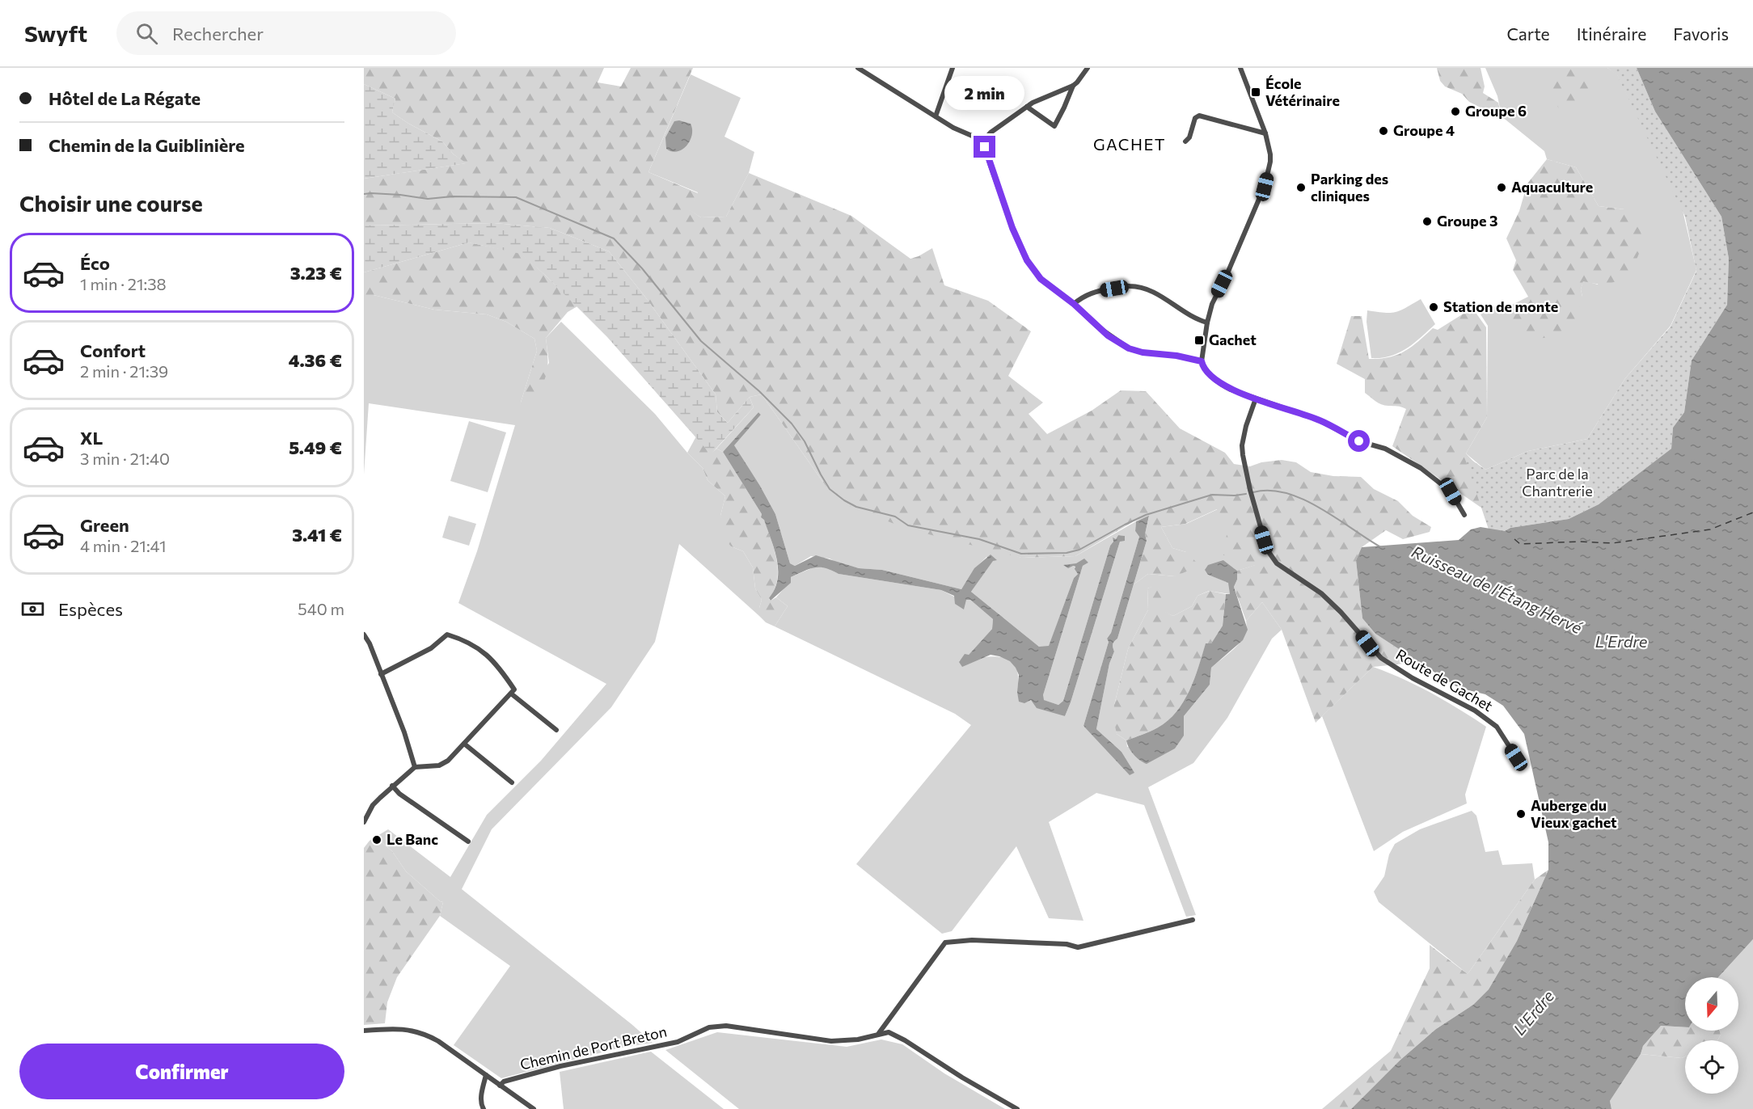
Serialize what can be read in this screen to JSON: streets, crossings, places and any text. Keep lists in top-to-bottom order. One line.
{"streets":{"street":["Route de Gachet","Chemin de Port Breton"]},"districts":["GACHET"],"water":["Ruisseau de l'Étang Hervé","L'Erdre"],"parks":["Parc de la Chantrerie"],"places":{"transit":["École Vétérinaire","Gachet"],"other":["Groupe 6","Groupe 4","Parking des cliniques","Aquaculture","Groupe 3","Station de monte","Auberge du Vieux gachet","Le Banc"]},"north":"bottom","page":{"header":"Swyft","search":"Rechercher","nav":["Carte","Itinéraire","Favoris"],"banner":["Hôtel de La Régate","Chemin de la Guiblinière"],"bubble":"2 min","heading":"Choisir une course","list":[{"name":"Éco","note":"1 min · 21:38","value":"3.23 €"},{"name":"Confort","note":"2 min · 21:39","value":"4.36 €"},{"name":"XL","note":"3 min · 21:40","value":"5.49 €"},{"name":"Green","note":"4 min · 21:41","value":"3.41 €"}],"pay":["Espèces","540 m"],"buttons":"Confirmer"}}
